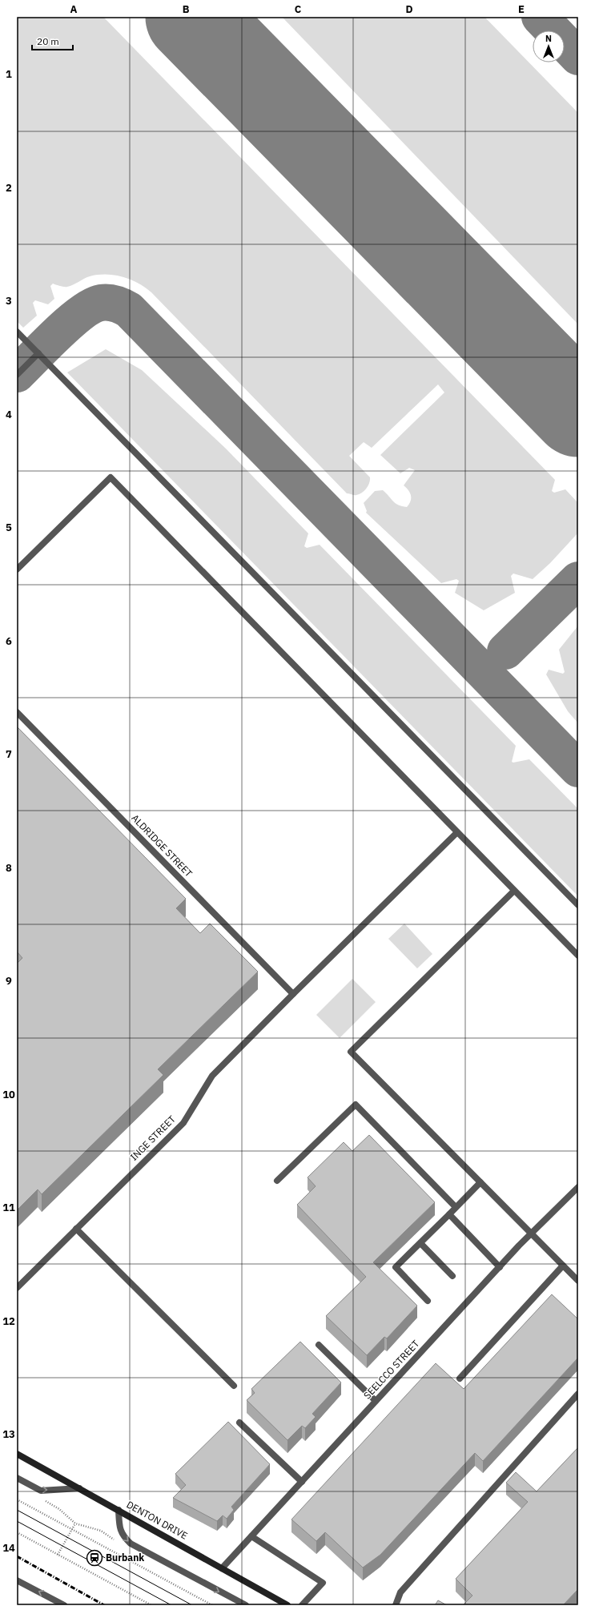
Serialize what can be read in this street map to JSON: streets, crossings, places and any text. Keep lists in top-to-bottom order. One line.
{"streets":{"main road":["DENTON DRIVE"],"street":["ALDRIDGE STREET","INGE STREET","SEELCCO STREET"]},"crossings":[["ALDRIDGE STREET","INGE STREET"],["SEELCCO STREET","DENTON DRIVE"]],"places":{"station":["Burbank"]},"scale_bar":"20 m","north":"top","grid":{"columns":["A","B","C","D","E"],"rows":["1","2","3","4","5","6","7","8","9","10","11","12","13","14"]}}
